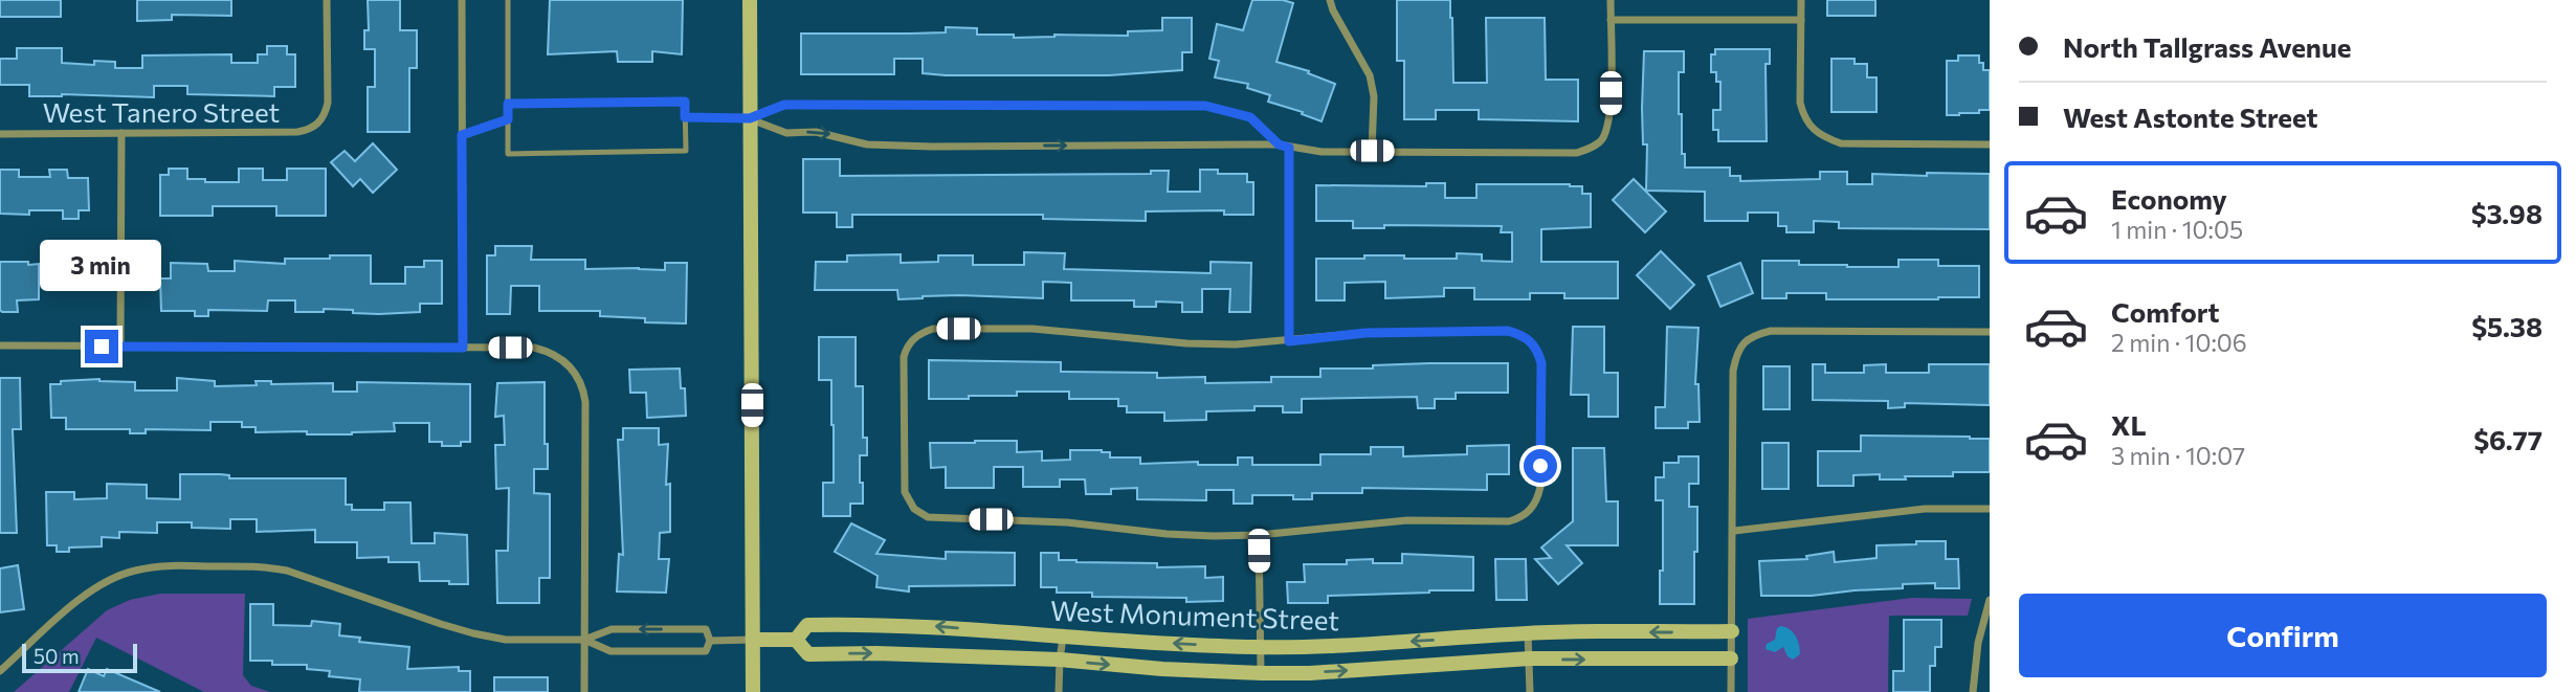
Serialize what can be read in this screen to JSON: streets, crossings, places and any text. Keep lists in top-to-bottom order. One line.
{"streets":{"street":["West Tanero Street","West Monument Street"]},"scale_bar":"50 m","page":{"banner":["North Tallgrass Avenue","West Astonte Street"],"list":[{"name":"Economy","note":"1 min · 10:05","value":"$3.98"},{"name":"Comfort","note":"2 min · 10:06","value":"$5.38"},{"name":"XL","note":"3 min · 10:07","value":"$6.77"}],"bubble":"3 min","buttons":"Confirm","scale":"50 m"}}
